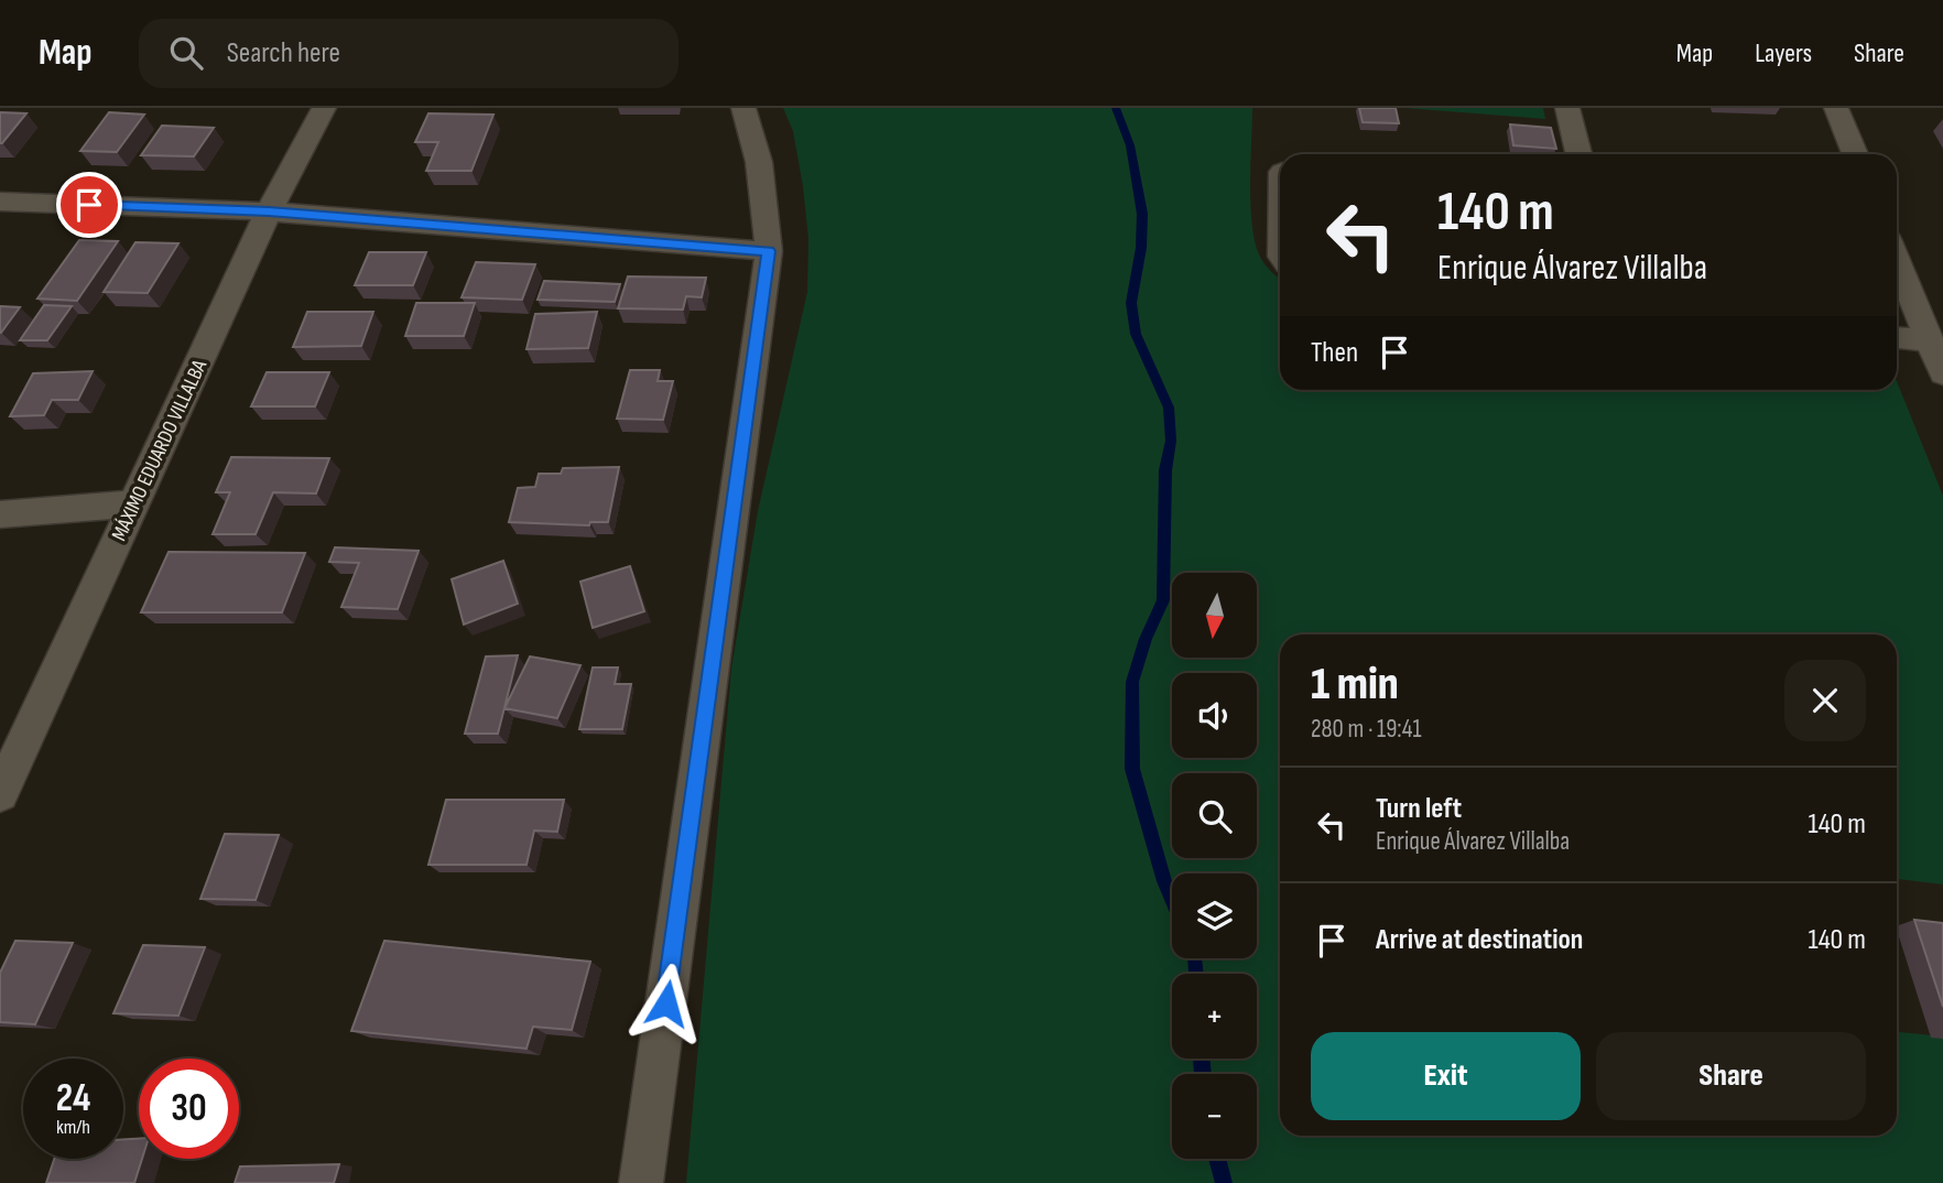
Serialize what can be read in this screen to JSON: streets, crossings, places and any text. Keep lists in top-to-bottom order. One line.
{"streets":{"street":["MÁXIMO EDUARDO VILLALBA"]},"north":"bottom","page":{"header":"Map","search":"Search here","nav":["Map","Layers","Share"],"turn":["140 m","Enrique Álvarez Villalba"],"then":"Then","map_buttons":["+","−"],"heading":["1 min","280 m · 19:41"],"list":[{"name":"Turn left","note":"Enrique Álvarez Villalba","value":"140 m"},{"name":"Arrive at destination","value":"140 m"}],"buttons":["Exit","Share"],"speed":"24 km/h","limit":"30"}}
